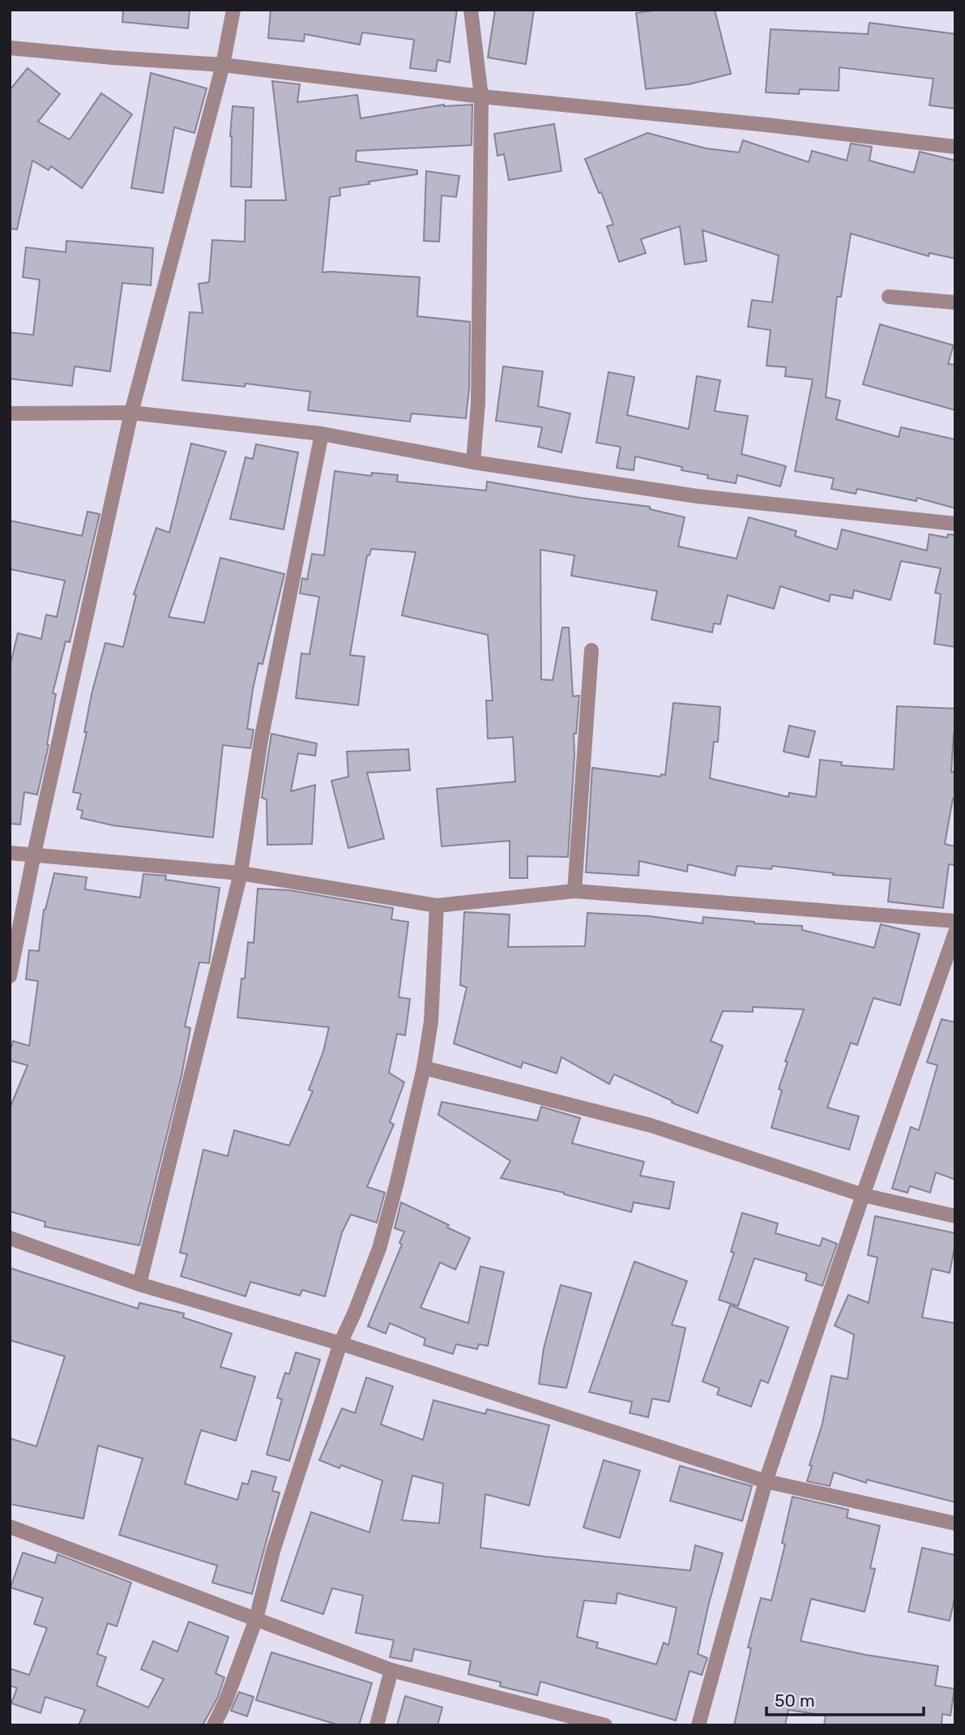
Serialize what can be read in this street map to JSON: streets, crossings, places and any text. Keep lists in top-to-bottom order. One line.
{"scale_bar":"50 m"}
